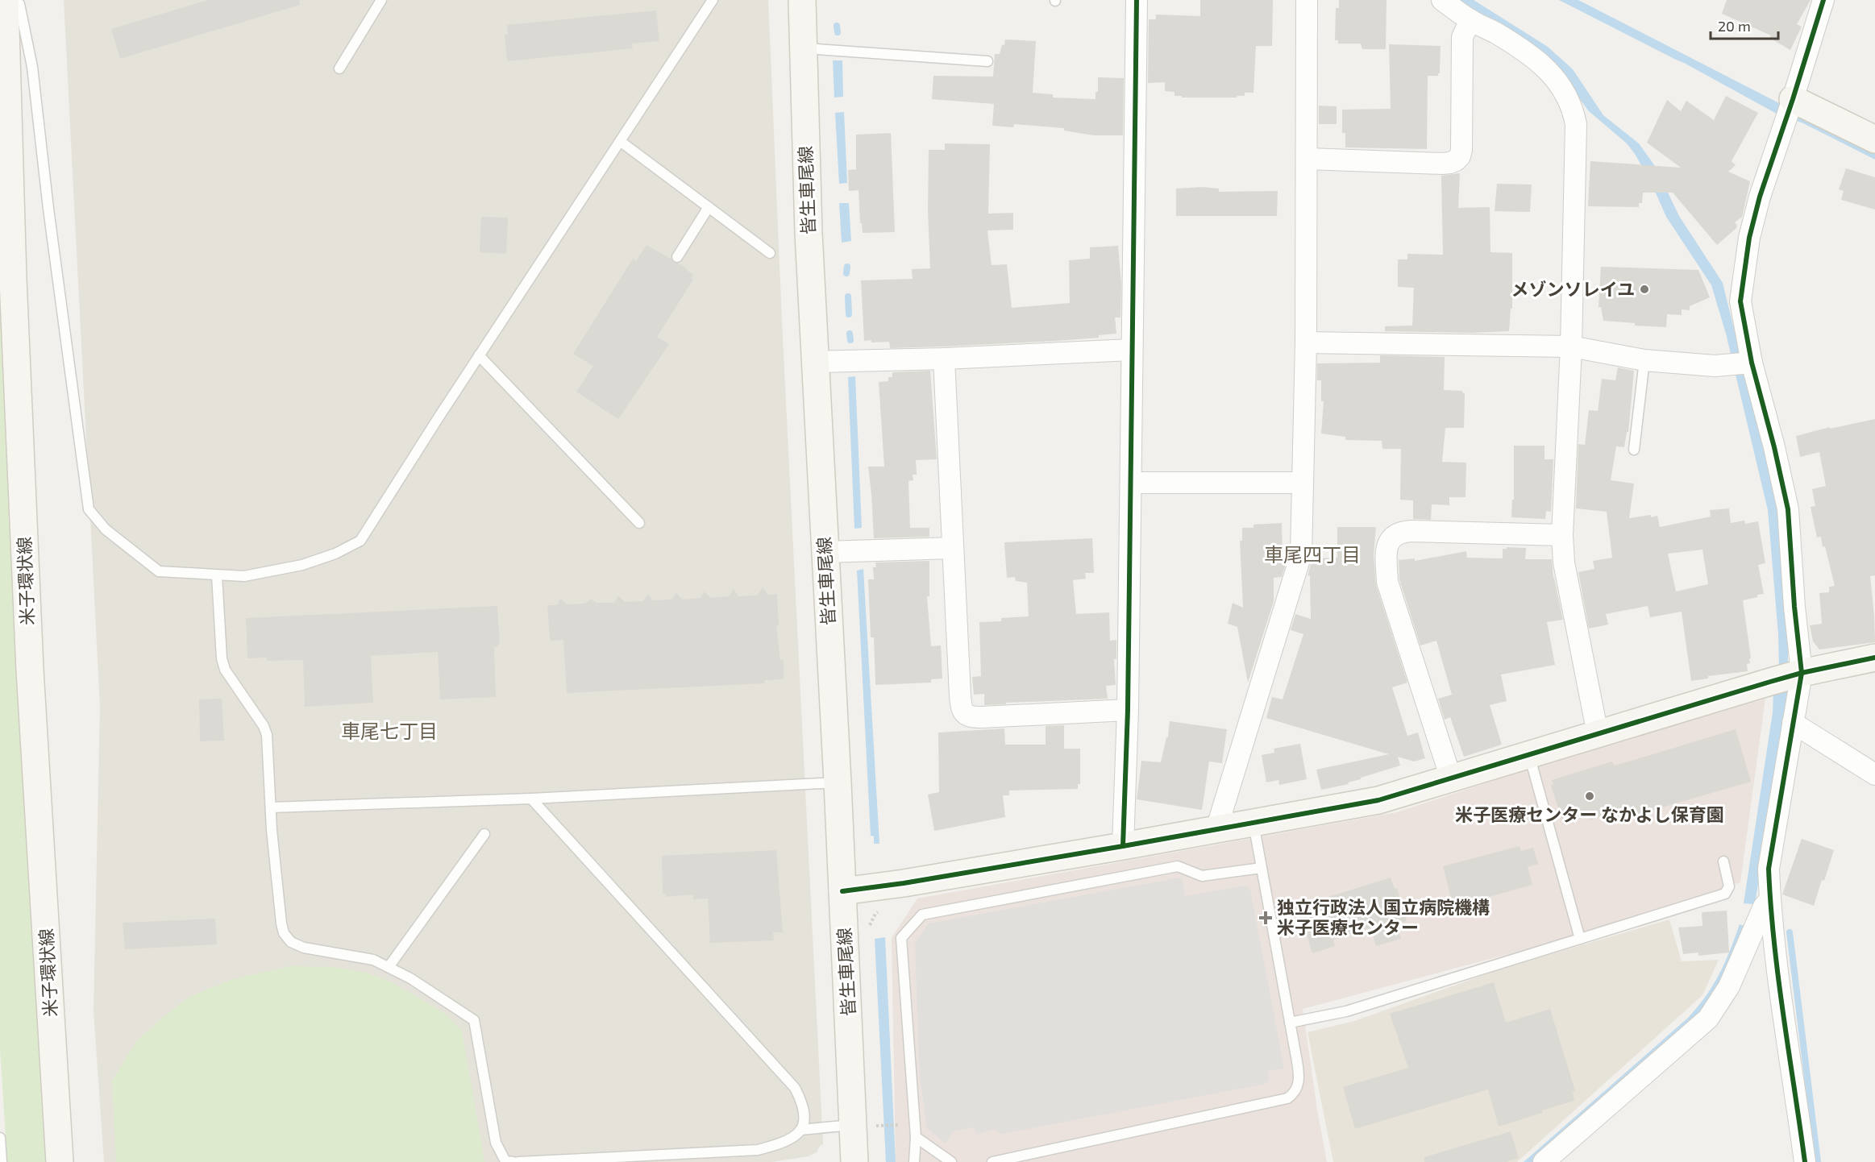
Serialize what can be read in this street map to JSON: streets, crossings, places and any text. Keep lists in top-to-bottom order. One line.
{"streets":{"main road":["皆生車尾線","米子環状線"]},"districts":["車尾四丁目","車尾七丁目"],"places":{"other":["メゾンソレイユ","米子医療センター なかよし保育園"],"health":["独立行政法人国立病院機構 米子医療センター"]},"scale_bar":"20 m"}
